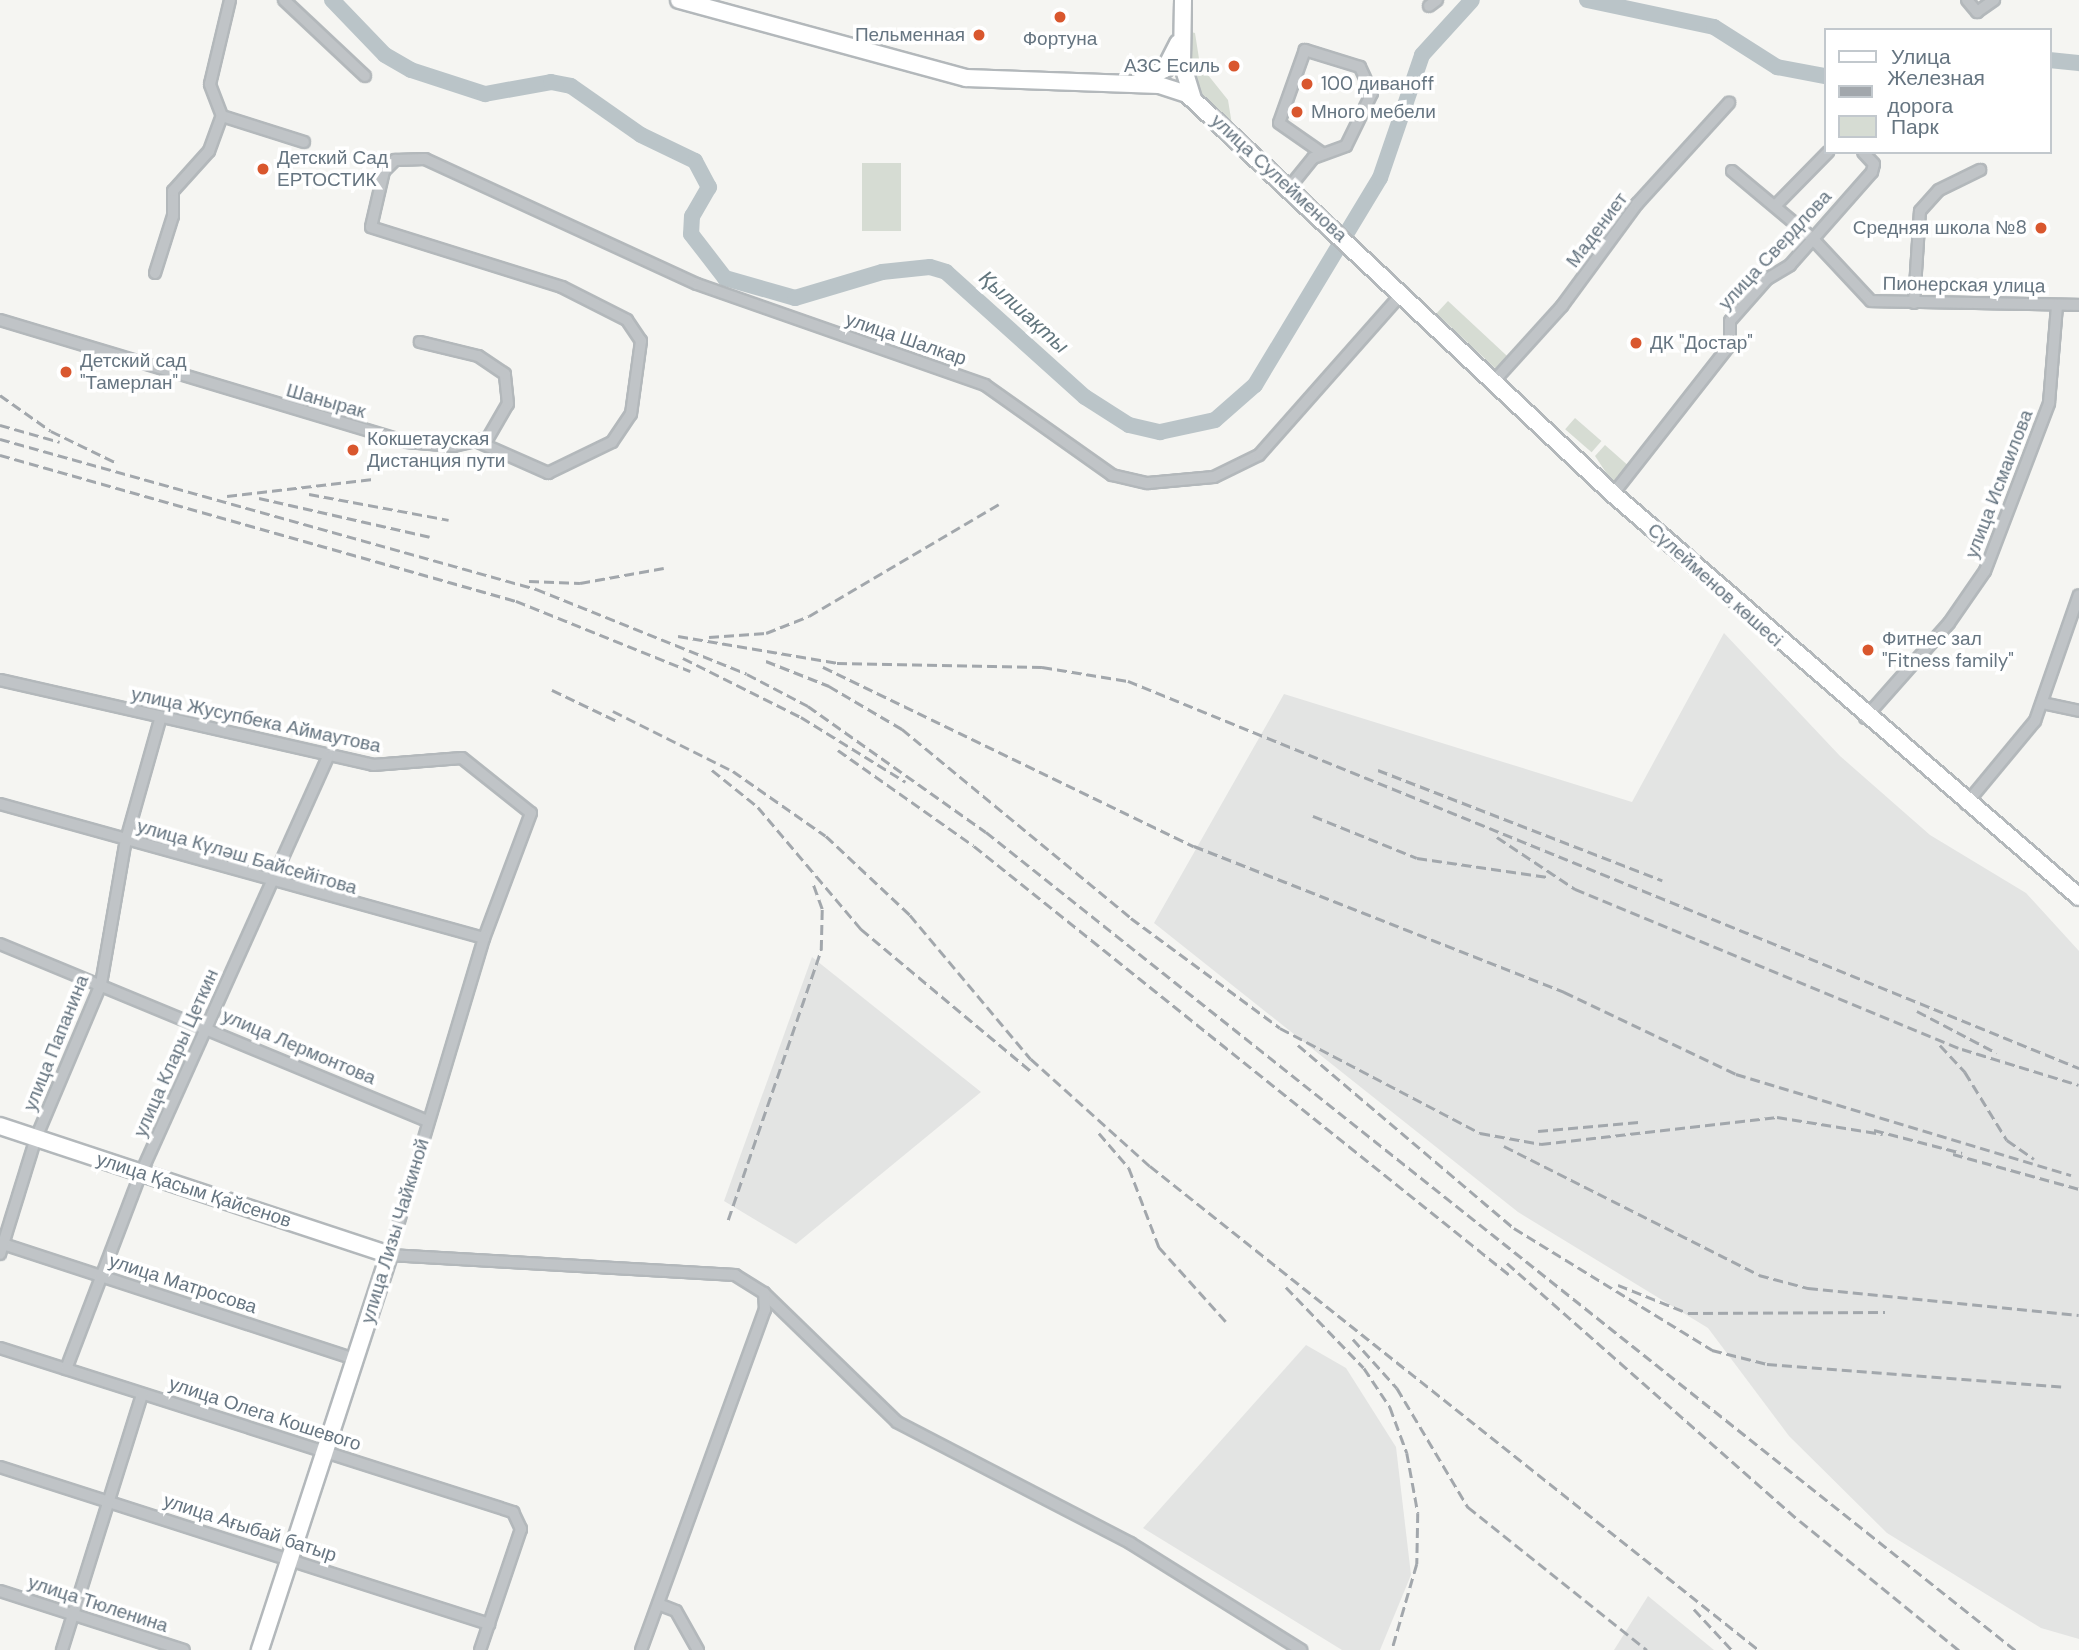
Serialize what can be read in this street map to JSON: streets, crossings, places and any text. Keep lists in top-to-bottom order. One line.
{"streets":{"street":["улица Сулейменова","Мадениет","улица Свердлова","Пионерская улица","улица Шалкар","Шанырак","улица Исмаилова","Сүлейменов көшесі","улица Жусупбека Аймаутова","улица Күләш Байсейітова","улица Папанина","улица Лермонтова","улица Клары Цеткин","улица Қасым Қайсенов","улица Лизы Чайкиной","улица Матросова","улица Олега Кошевого","улица Ағыбай батыр","улица Тюленина"]},"crossings":[["улица Сулейменова","Сүлейменов көшесі"],["Мадениет","Сүлейменов көшесі"],["улица Свердлова","Пионерская улица"],["улица Свердлова","Сүлейменов көшесі"],["Пионерская улица","улица Исмаилова"],["улица Шалкар","Шанырак"],["улица Шалкар","Сүлейменов көшесі"],["улица Исмаилова","Сүлейменов көшесі"],["улица Жусупбека Аймаутова","улица Папанина"],["улица Жусупбека Аймаутова","улица Клары Цеткин"],["улица Жусупбека Аймаутова","улица Лизы Чайкиной"],["улица Күләш Байсейітова","улица Папанина"],["улица Күләш Байсейітова","улица Клары Цеткин"],["улица Күләш Байсейітова","улица Лизы Чайкиной"],["улица Папанина","улица Лермонтова"],["улица Папанина","улица Қасым Қайсенов"],["улица Папанина","улица Матросова"],["улица Лермонтова","улица Клары Цеткин"],["улица Лермонтова","улица Лизы Чайкиной"],["улица Клары Цеткин","улица Қасым Қайсенов"],["улица Клары Цеткин","улица Матросова"],["улица Клары Цеткин","улица Олега Кошевого"],["улица Қасым Қайсенов","улица Лизы Чайкиной"],["улица Лизы Чайкиной","улица Матросова"],["улица Лизы Чайкиной","улица Олега Кошевого"],["улица Лизы Чайкиной","улица Ағыбай батыр"],["улица Олега Кошевого","улица Ағыбай батыр"]],"water":["Қылшақты"],"places":["Фортуна","Пельменная","АЗС Есиль","100 диваноff","Много мебели","Детский Сад ЕРТОСТИК","Средняя школа №8","ДК \"Достар\"","Детский сад \"Тамерлан\"","Кокшетауская Дистанция пути","Фитнес зал \"Fitness family\""],"legend":["Улица","Железная дорога","Парк"]}
